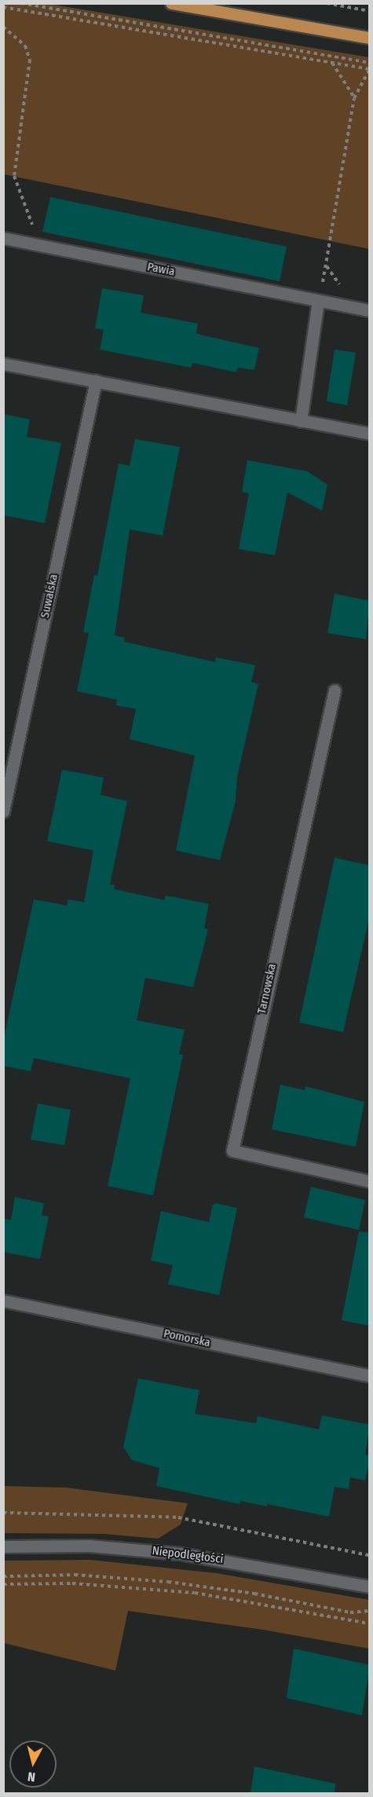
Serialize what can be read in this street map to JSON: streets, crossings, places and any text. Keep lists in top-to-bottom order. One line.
{"streets":{"street":["Pawia","Suwalska","Tarnowska","Pomorska","Niepodległości"]},"north":"bottom"}
